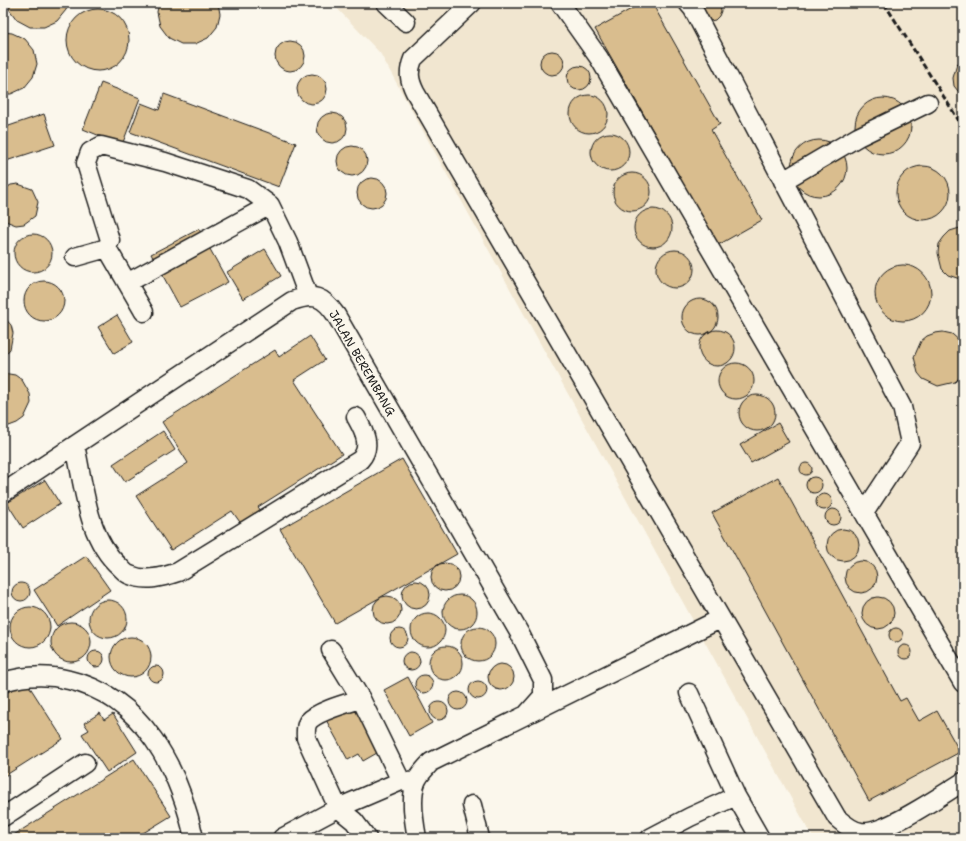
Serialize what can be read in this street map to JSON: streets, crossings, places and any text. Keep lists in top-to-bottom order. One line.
{"streets":{"lane":["JALAN BEREMBANG"]}}
